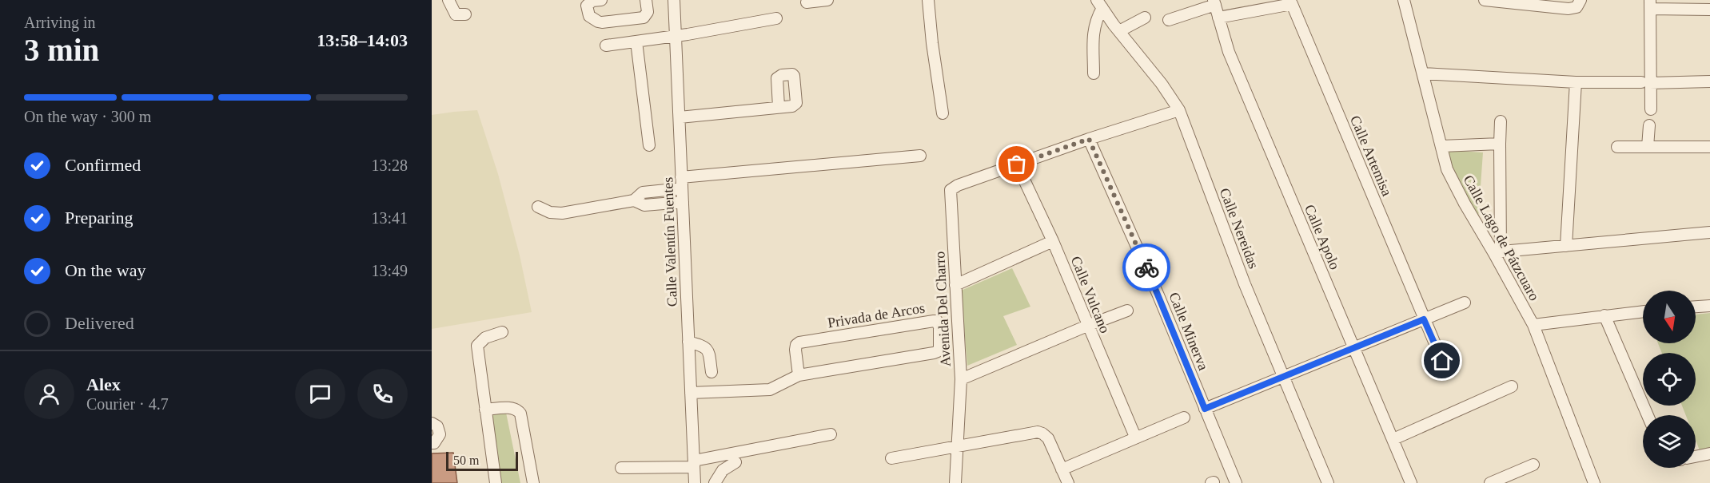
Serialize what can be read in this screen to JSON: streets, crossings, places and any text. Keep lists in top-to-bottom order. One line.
{"streets":{"street":["Calle Artemisa","Calle Nereidas","Calle Apolo","Calle Lago de Pátzcuaro","Calle Valentín Fuentes","Calle Vulcano","Avenida Del Charro","Privada de Arcos","Calle Minerva"]},"crossings":[["Calle Valentín Fuentes","Privada de Arcos"],["Calle Vulcano","Avenida Del Charro"]],"scale_bar":"50 m","north":"bottom","page":{"heading":["3 min","Arriving in","13:58–14:03"],"panel":["Alex","Courier · 4.7"],"bar":"On the way · 300 m","list":[["Confirmed","13:28"],["Preparing","13:41"],["On the way","13:49"],"Delivered"],"scale":"50 m"}}
